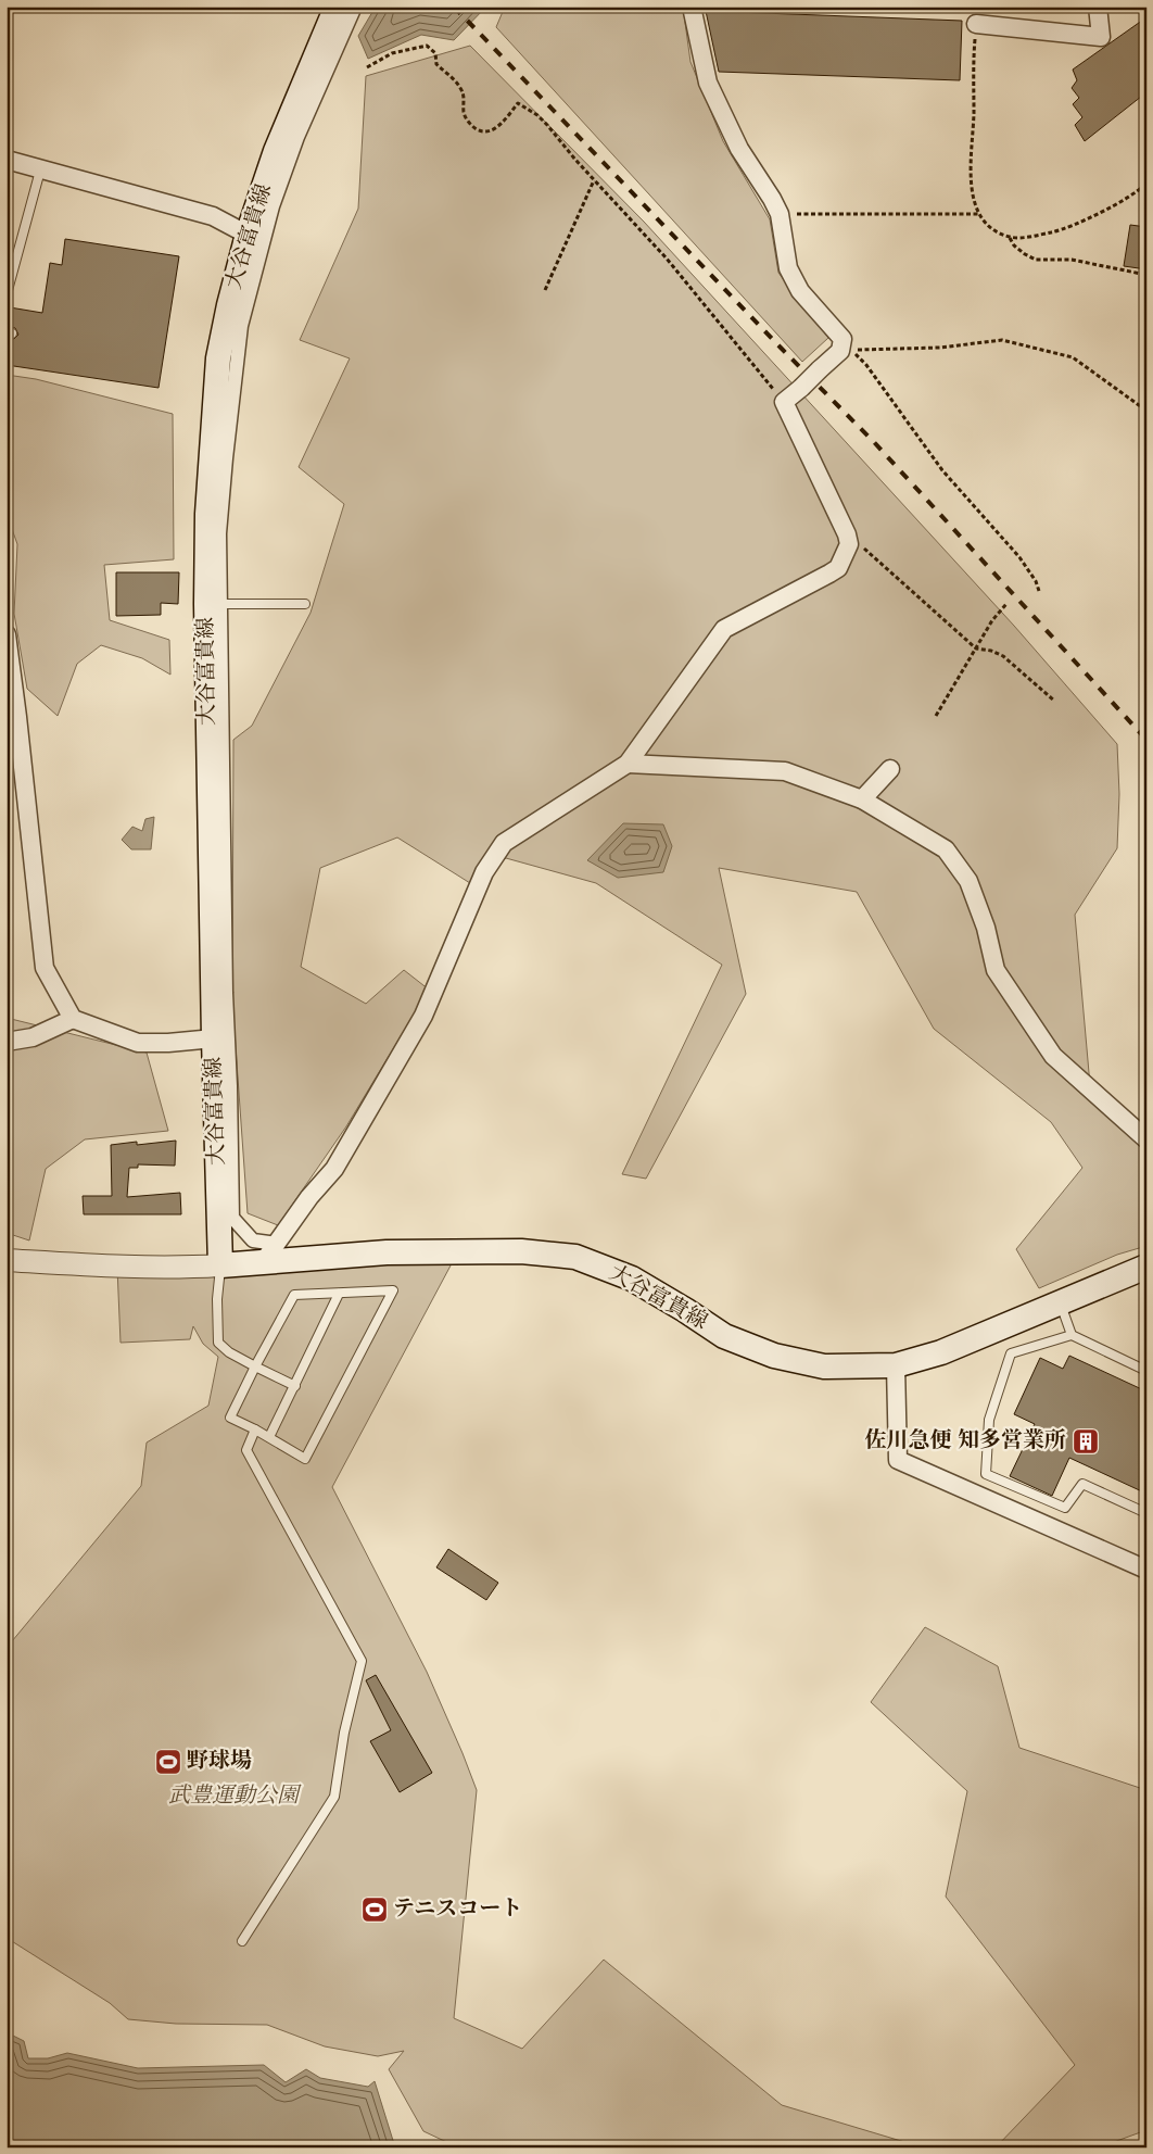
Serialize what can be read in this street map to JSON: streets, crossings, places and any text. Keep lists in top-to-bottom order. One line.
{"streets":{"main road":["大谷富貴線"]},"parks":["武豊運動公園"],"places":{"building":["佐川急便 知多営業所"],"sports":["野球場","テニスコート"]}}
